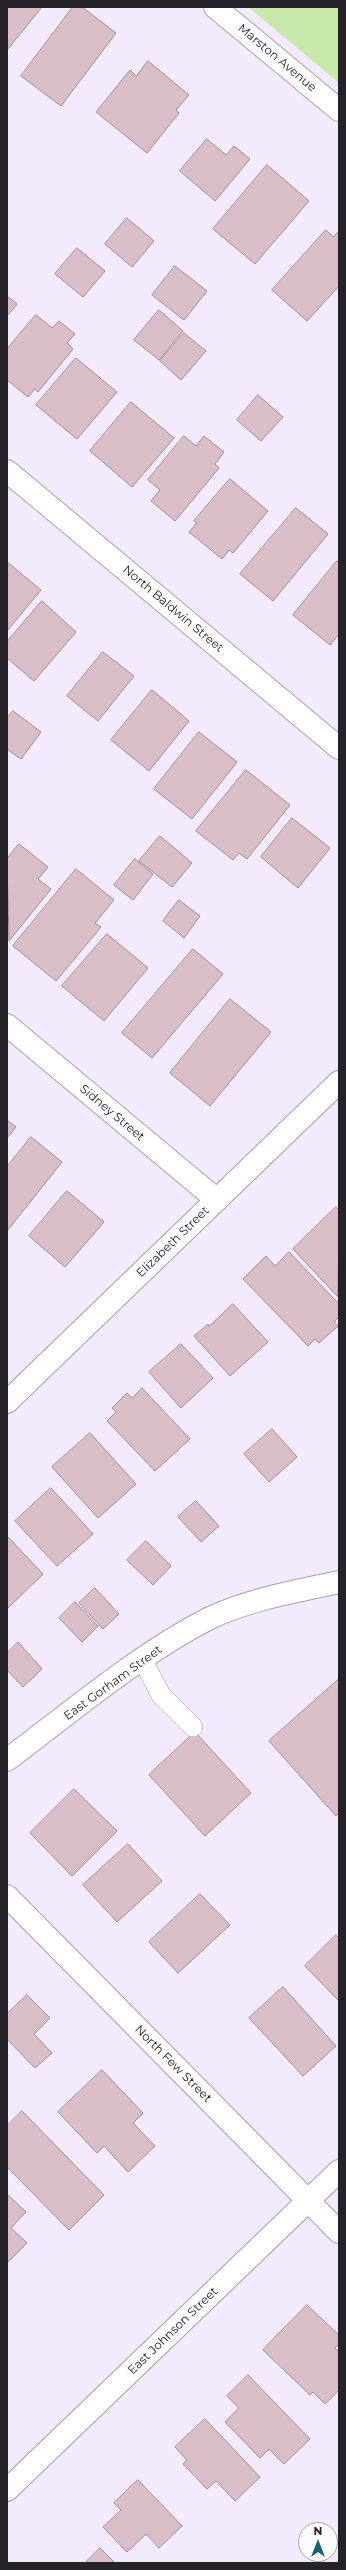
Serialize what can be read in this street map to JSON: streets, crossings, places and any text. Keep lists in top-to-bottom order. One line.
{"streets":{"street":["Marston Avenue","North Baldwin Street","Sidney Street","Elizabeth Street","East Gorham Street","North Few Street","East Johnson Street"]},"crossings":[["Sidney Street","Elizabeth Street"],["North Few Street","East Johnson Street"]],"north":"top"}
